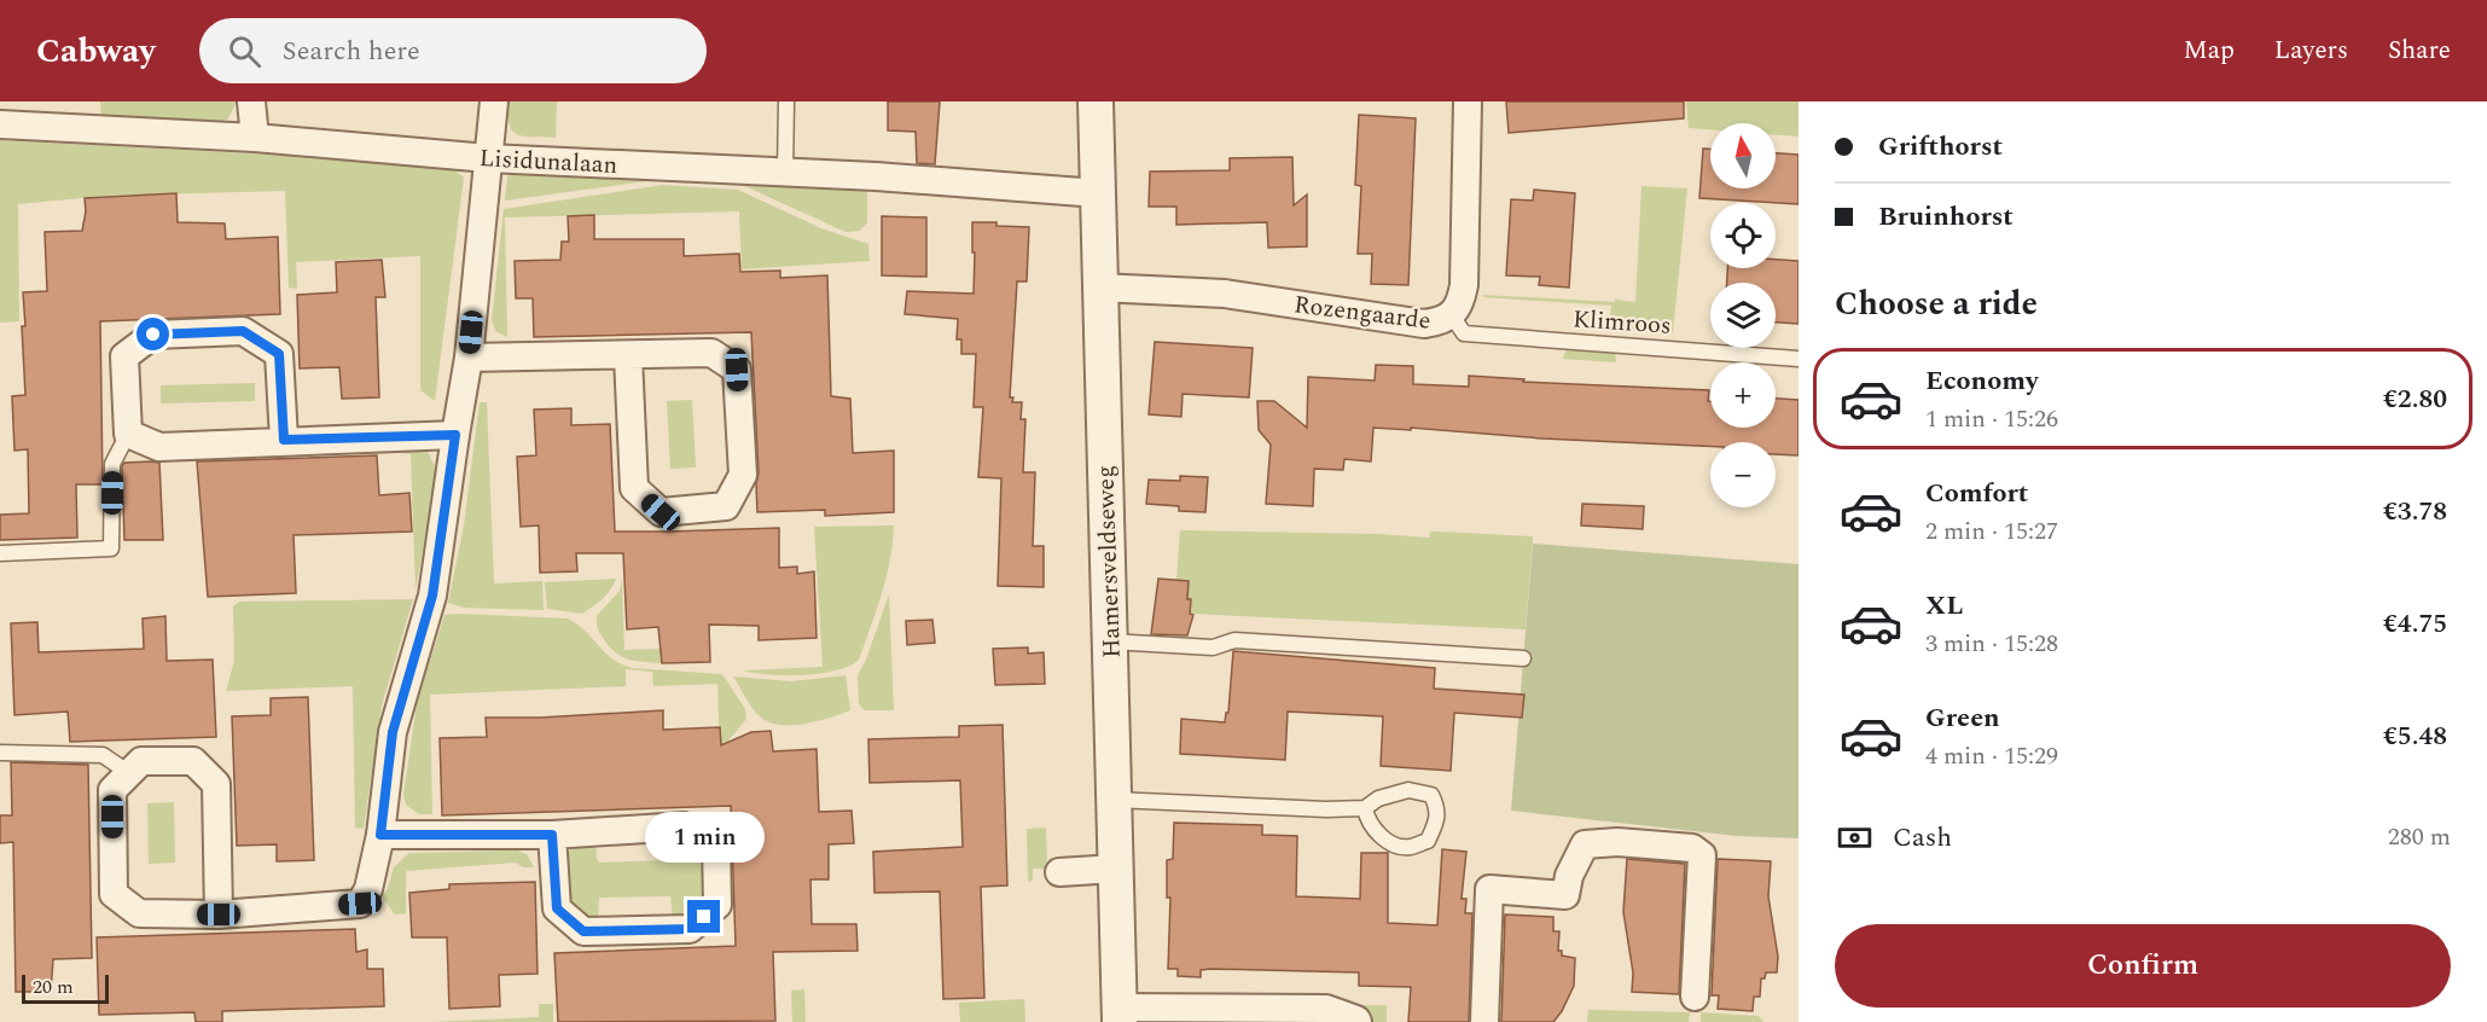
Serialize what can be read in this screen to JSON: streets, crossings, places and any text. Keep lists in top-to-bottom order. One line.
{"streets":{"street":["Lisidunalaan","Rozengaarde","Hamersveldseweg"],"lane":["Klimroos"]},"crossings":[["Lisidunalaan","Hamersveldseweg"],["Rozengaarde","Klimroos"],["Rozengaarde","Hamersveldseweg"]],"scale_bar":"20 m","north":"top","page":{"header":"Cabway","search":"Search here","nav":["Map","Layers","Share"],"banner":["Grifthorst","Bruinhorst"],"map_buttons":["+","−"],"heading":"Choose a ride","list":[{"name":"Economy","note":"1 min · 15:26","value":"€2.80"},{"name":"Comfort","note":"2 min · 15:27","value":"€3.78"},{"name":"XL","note":"3 min · 15:28","value":"€4.75"},{"name":"Green","note":"4 min · 15:29","value":"€5.48"}],"pay":["Cash","280 m"],"bubble":"1 min","buttons":"Confirm","scale":"20 m"}}
